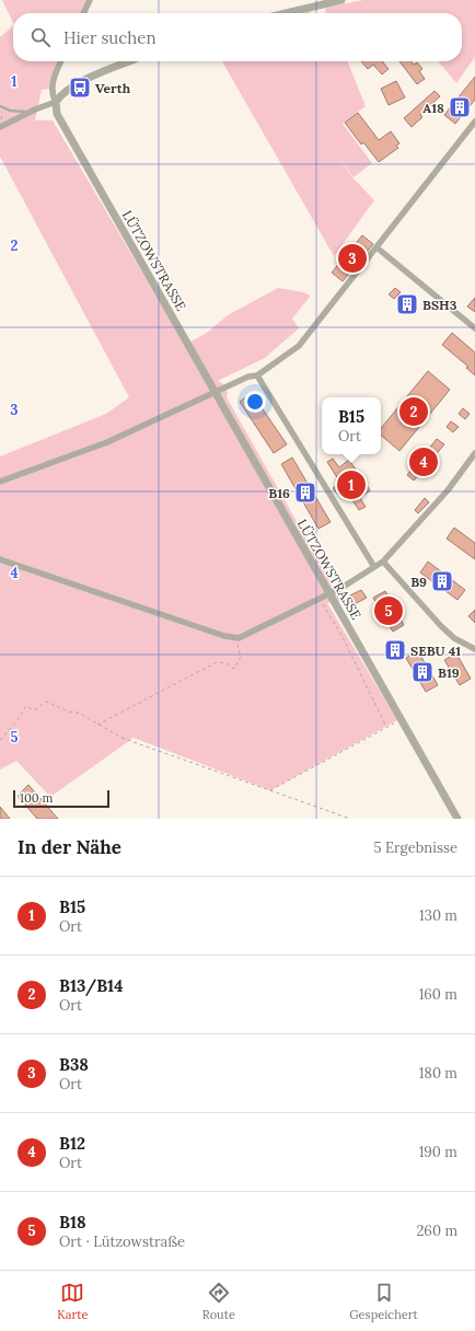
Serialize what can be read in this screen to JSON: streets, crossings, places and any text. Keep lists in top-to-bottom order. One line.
{"streets":{"street":["LÜTZOWSTRASSE"]},"places":{"bus stop":["Verth"],"building":["A18","BSH3","B16","B9","SEBU 41","B19"]},"scale_bar":"100 m","page":{"search":"Hier suchen","pins":["3","2","4","1","5"],"popup":["B15","Ort"],"scale":"100 m","heading":["In der Nähe","5 Ergebnisse"],"list":[{"mark":"1","name":"B15","note":"Ort","value":"130 m"},{"mark":"2","name":"B13/B14","note":"Ort","value":"160 m"},{"mark":"3","name":"B38","note":"Ort","value":"180 m"},{"mark":"4","name":"B12","note":"Ort","value":"190 m"},{"mark":"5","name":"B18","note":"Ort · Lützowstraße","value":"260 m"}],"nav":["Karte","Route","Gespeichert"]},"grid":{"rows":["1","2","3","4","5"]}}
